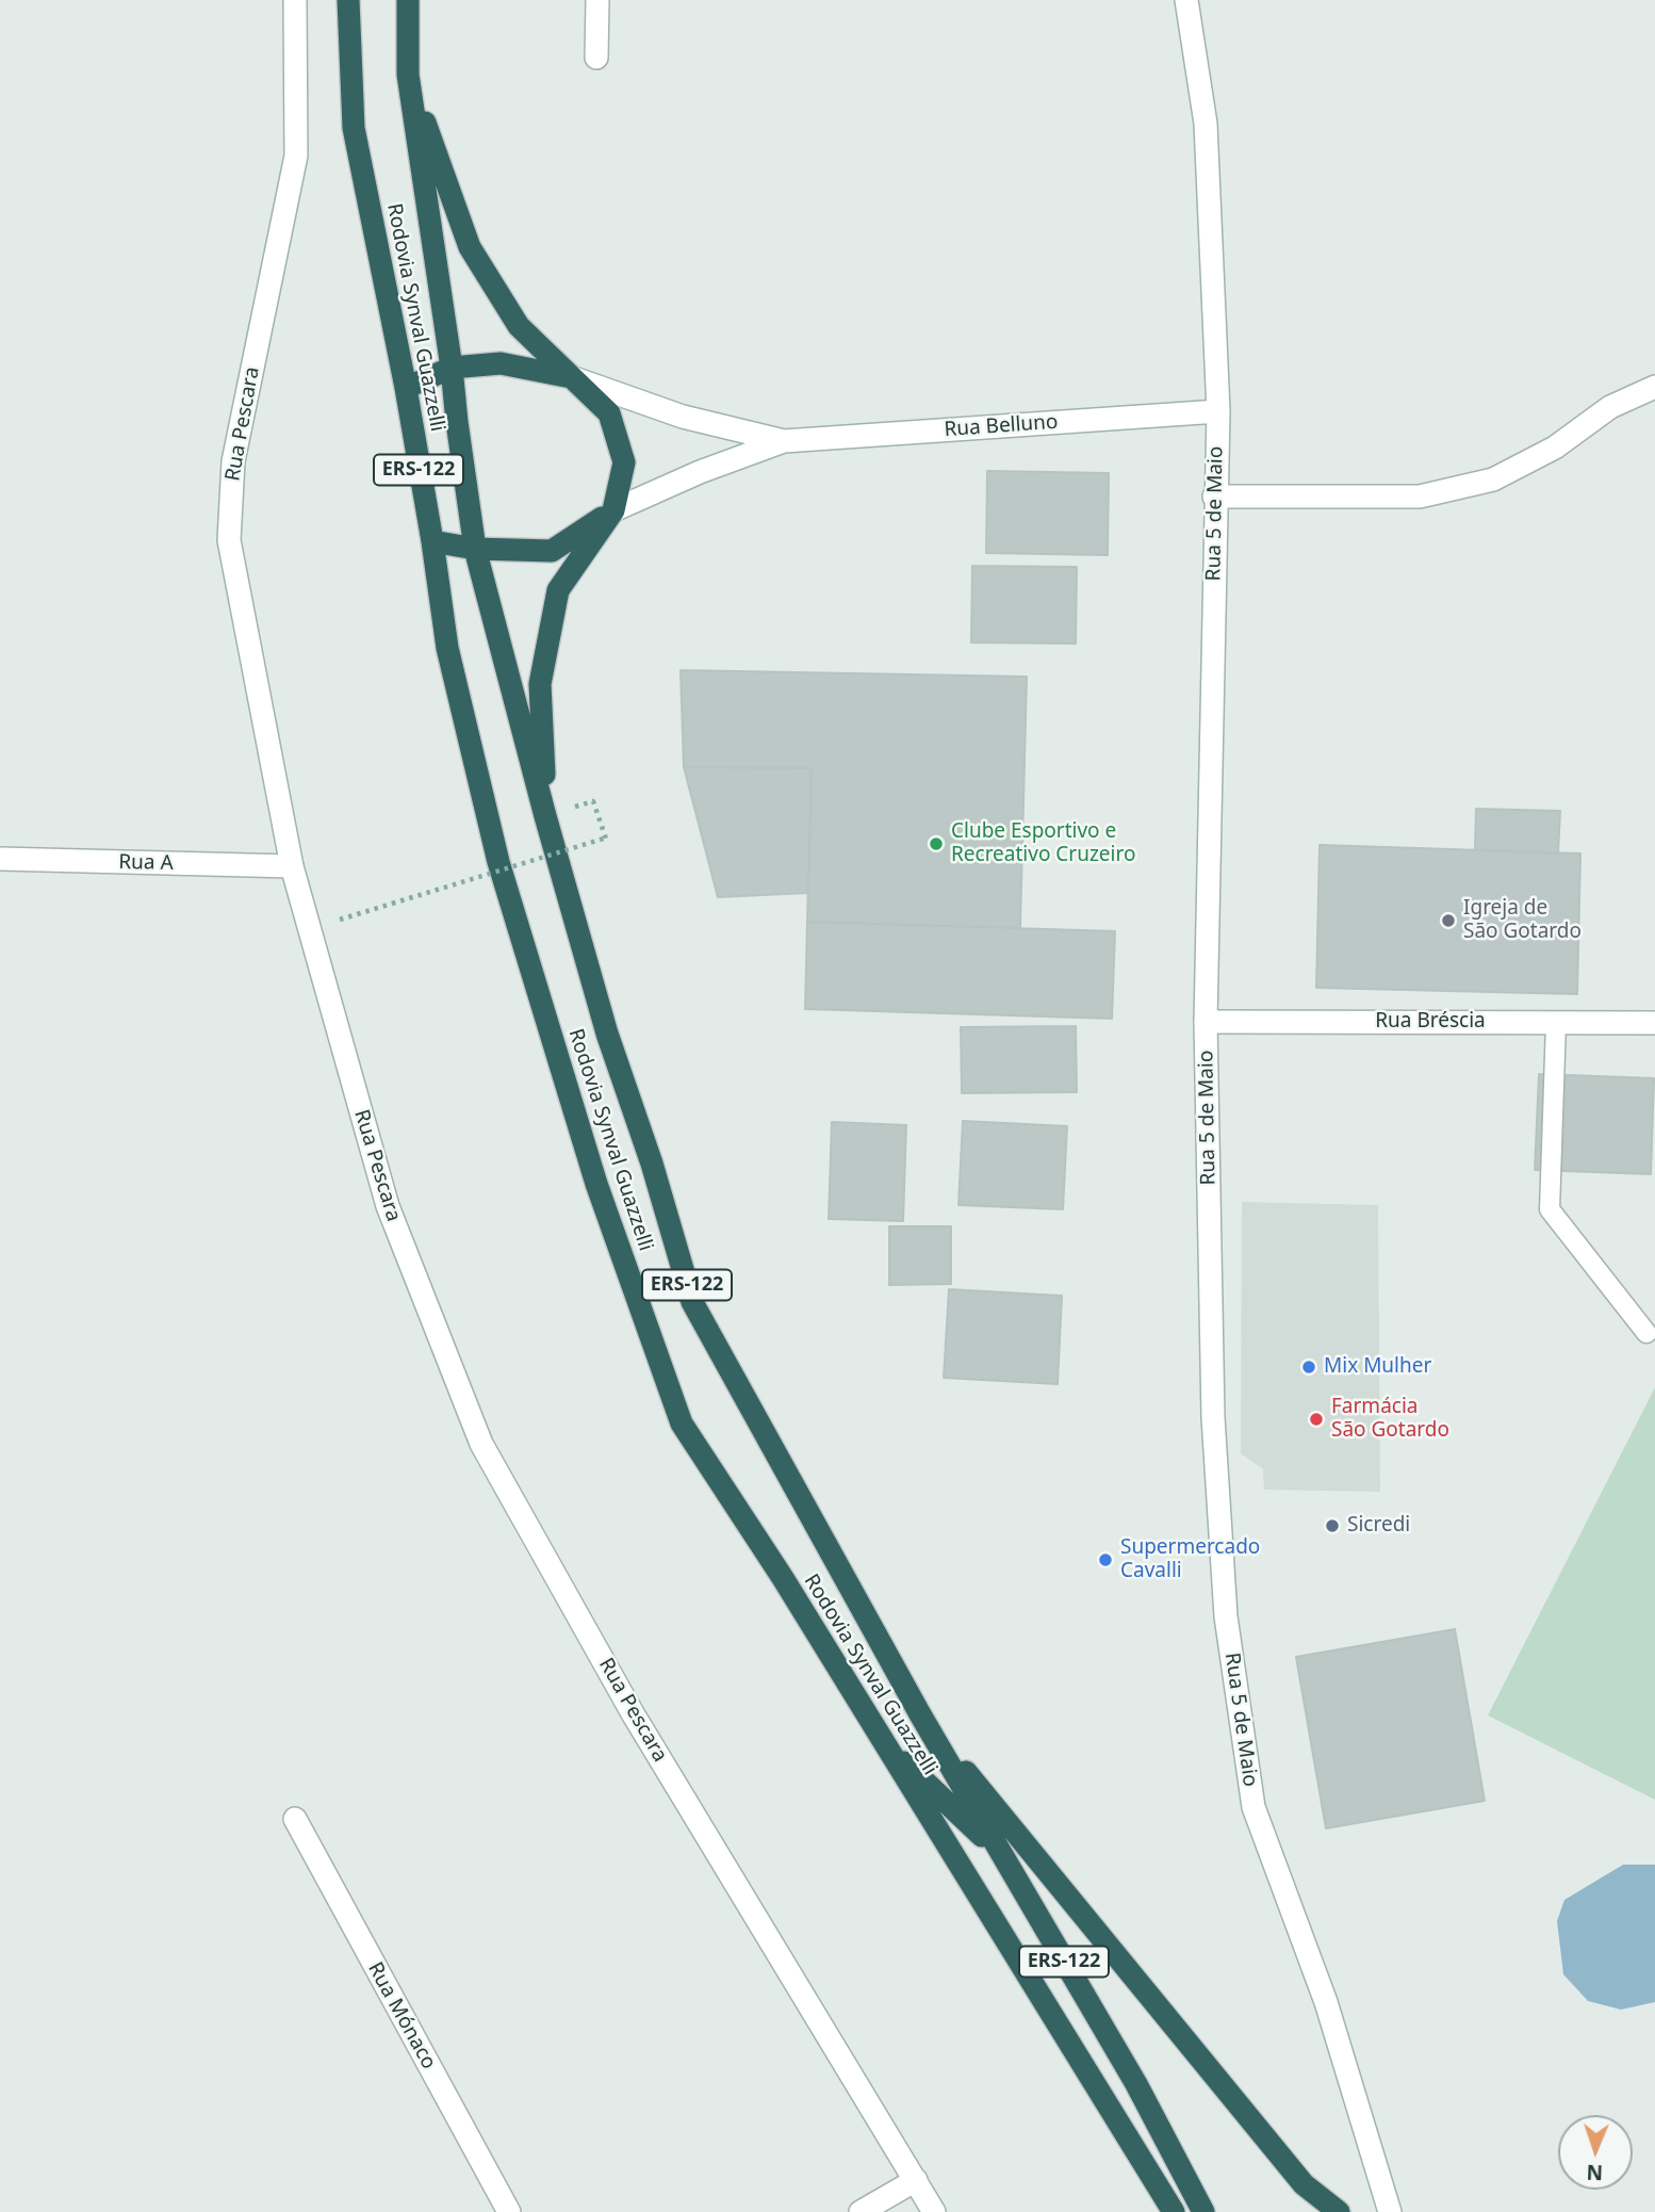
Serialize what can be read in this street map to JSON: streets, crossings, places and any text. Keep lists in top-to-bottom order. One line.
{"streets":{"highway":["Rodovia Synval Guazzelli","ERS-122"],"street":["Rua Pescara","Rua Belluno","Rua 5 de Maio","Rua A","Rua Bréscia","Rua Mónaco"]},"crossings":[["Rodovia Synval Guazzelli","Rua Belluno"],["Rua Pescara","Rua A"],["Rua Belluno","Rua 5 de Maio"],["Rua 5 de Maio","Rua Bréscia"]],"places":["Clube Esportivo e Recreativo Cruzeiro","Igreja de São Gotardo","Mix Mulher","Farmácia São Gotardo","Sicredi","Supermercado Cavalli"],"north":"bottom"}
